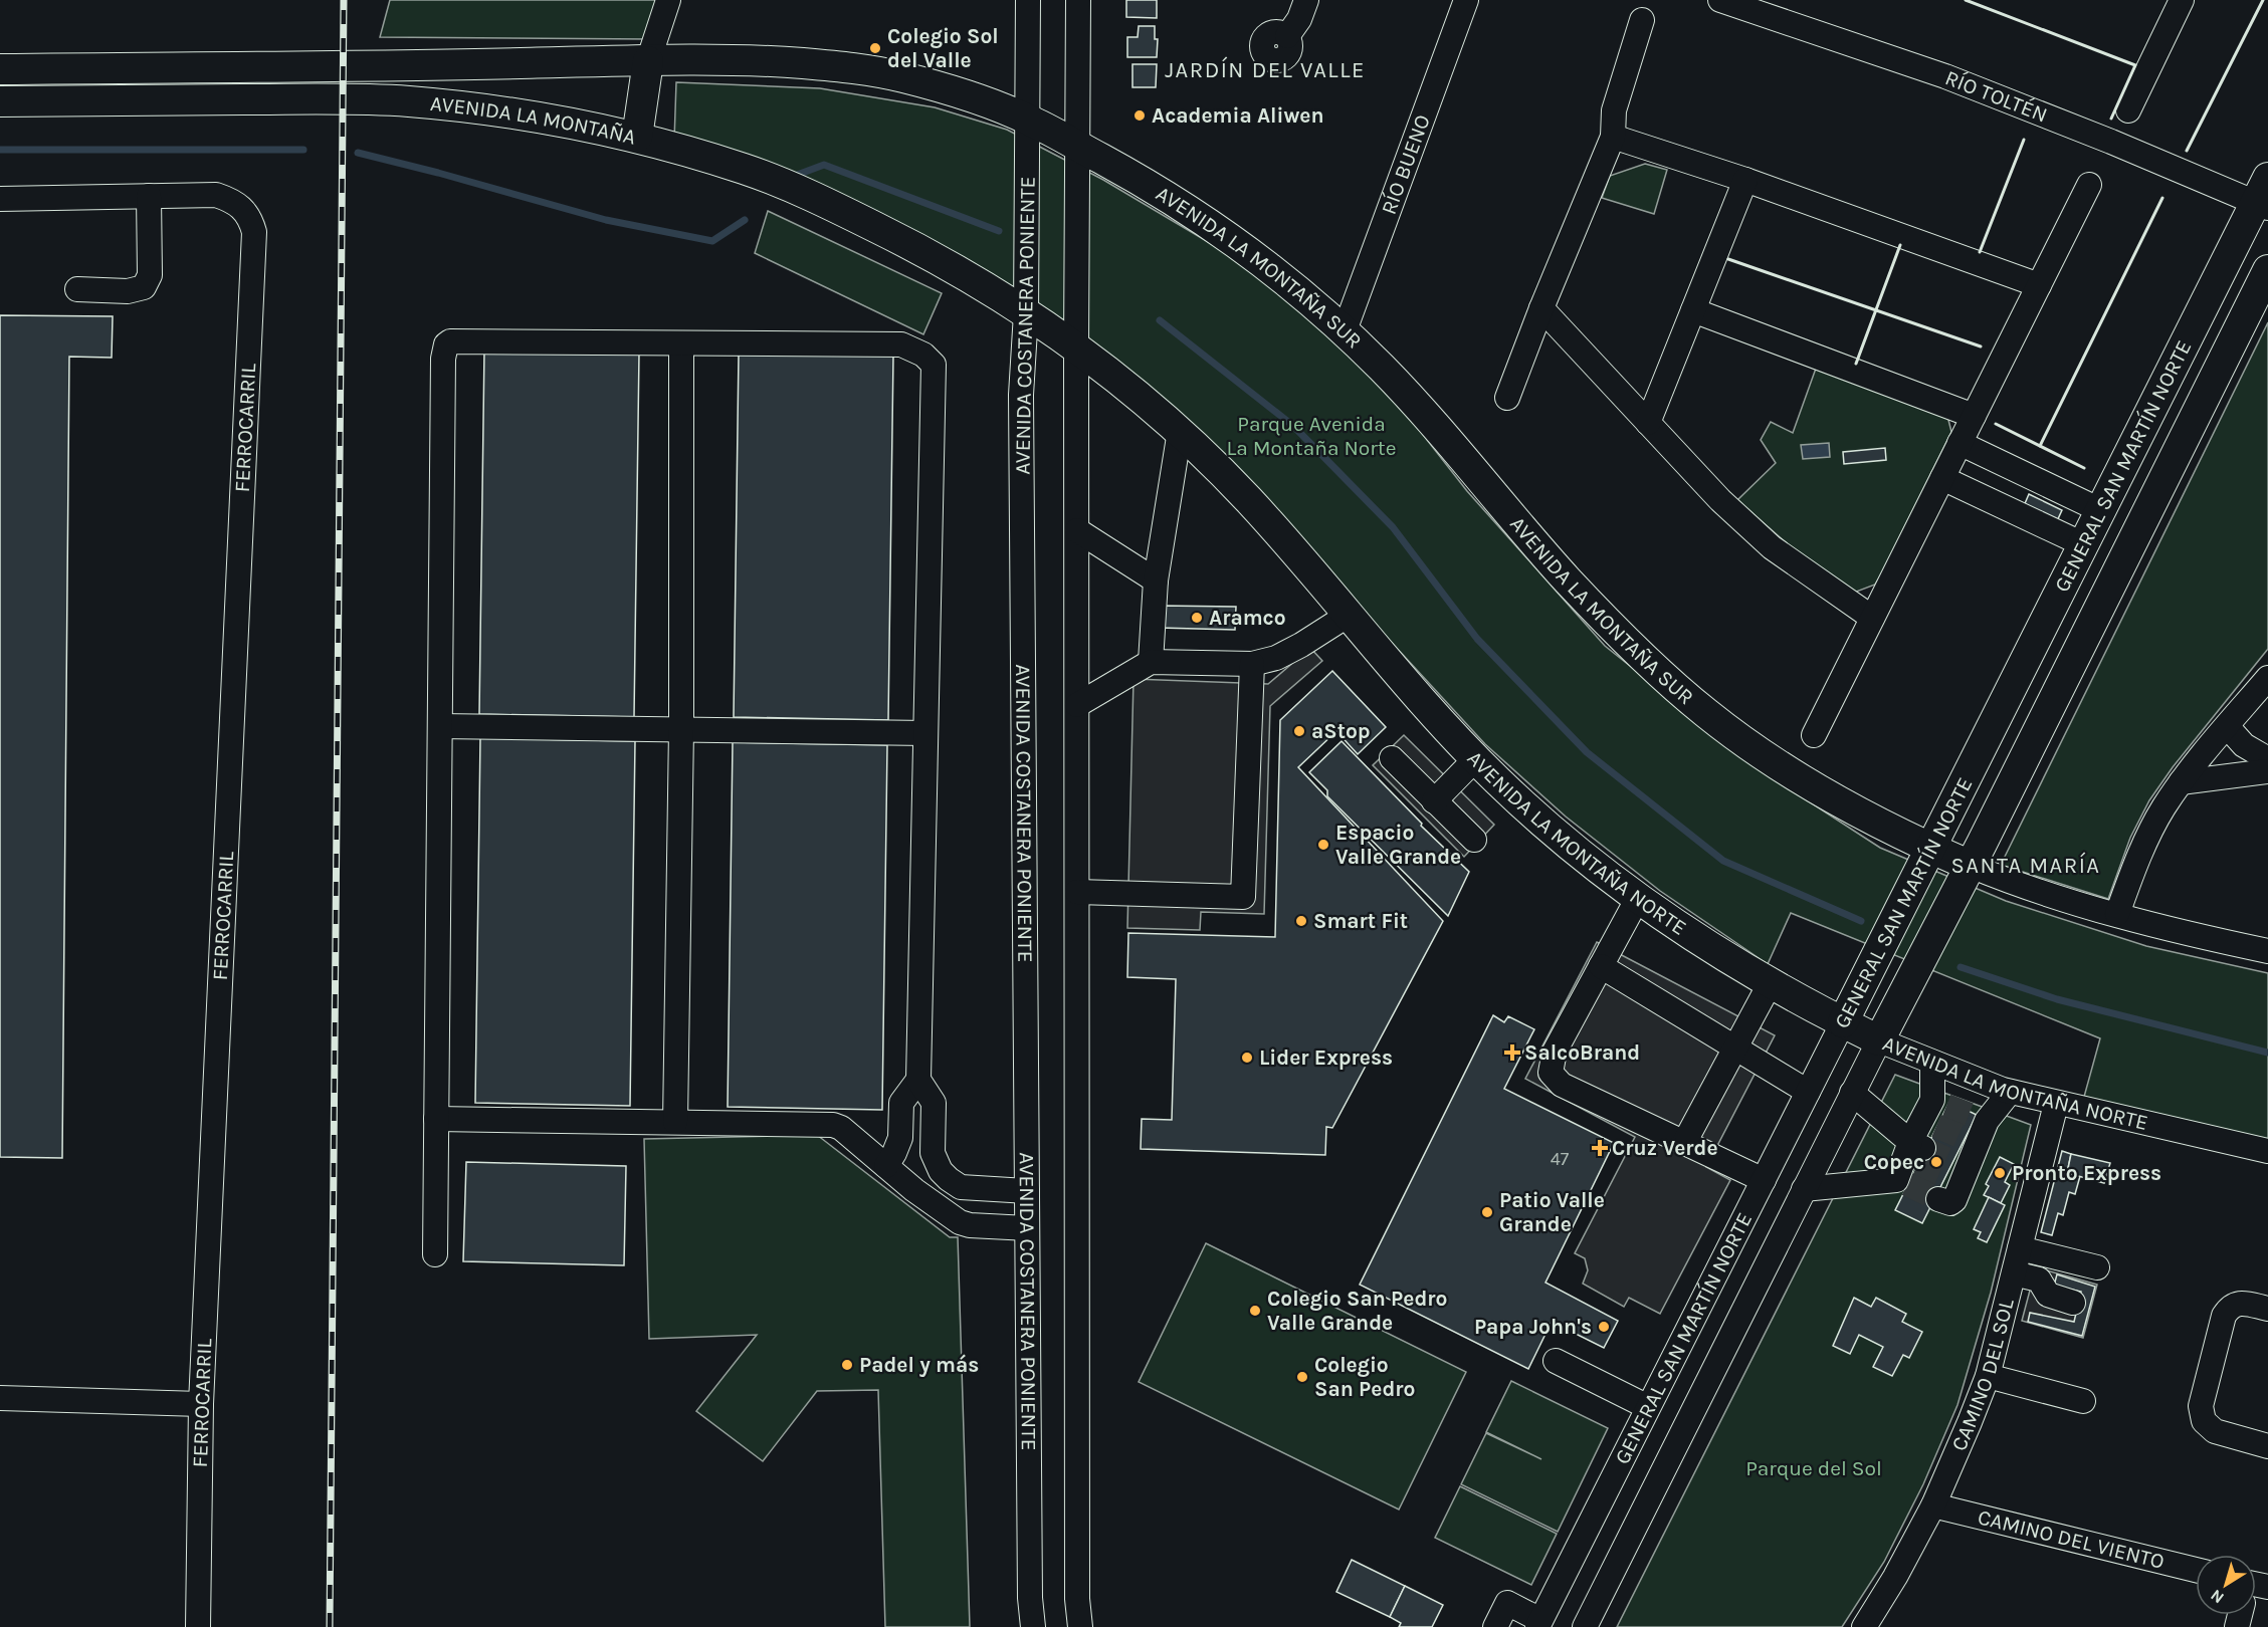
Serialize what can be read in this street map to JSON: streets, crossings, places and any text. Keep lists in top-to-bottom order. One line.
{"streets":{"main road":["AVENIDA LA MONTAÑA","AVENIDA LA MONTAÑA SUR","GENERAL SAN MARTÍN NORTE","AVENIDA LA MONTAÑA NORTE"],"street":["RÍO TOLTÉN","RÍO BUENO","AVENIDA COSTANERA PONIENTE","FERROCARRIL","CAMINO DEL SOL","CAMINO DEL VIENTO"]},"crossings":[["RÍO TOLTÉN","GENERAL SAN MARTÍN NORTE"],["AVENIDA LA MONTAÑA","AVENIDA LA MONTAÑA SUR"],["AVENIDA LA MONTAÑA","AVENIDA COSTANERA PONIENTE"],["AVENIDA LA MONTAÑA","AVENIDA LA MONTAÑA NORTE"],["RÍO BUENO","AVENIDA LA MONTAÑA SUR"],["AVENIDA LA MONTAÑA SUR","AVENIDA COSTANERA PONIENTE"],["AVENIDA LA MONTAÑA SUR","GENERAL SAN MARTÍN NORTE"],["AVENIDA COSTANERA PONIENTE","AVENIDA LA MONTAÑA NORTE"],["GENERAL SAN MARTÍN NORTE","AVENIDA LA MONTAÑA NORTE"],["AVENIDA LA MONTAÑA NORTE","CAMINO DEL SOL"],["CAMINO DEL SOL","CAMINO DEL VIENTO"]],"districts":["JARDÍN DEL VALLE","SANTA MARÍA"],"parks":["Parque Avenida La Montaña Norte","Parque del Sol"],"places":{"other":["Colegio Sol del Valle","Academia Aliwen","Aramco","aStop","Espacio Valle Grande","Smart Fit","Lider Express","Copec","Pronto Express","Patio Valle Grande","Colegio San Pedro Valle Grande","Papa John's","Padel y más","Colegio San Pedro"],"health":["SalcoBrand","Cruz Verde"]},"house_numbers":["47"],"north":"bottom left"}
